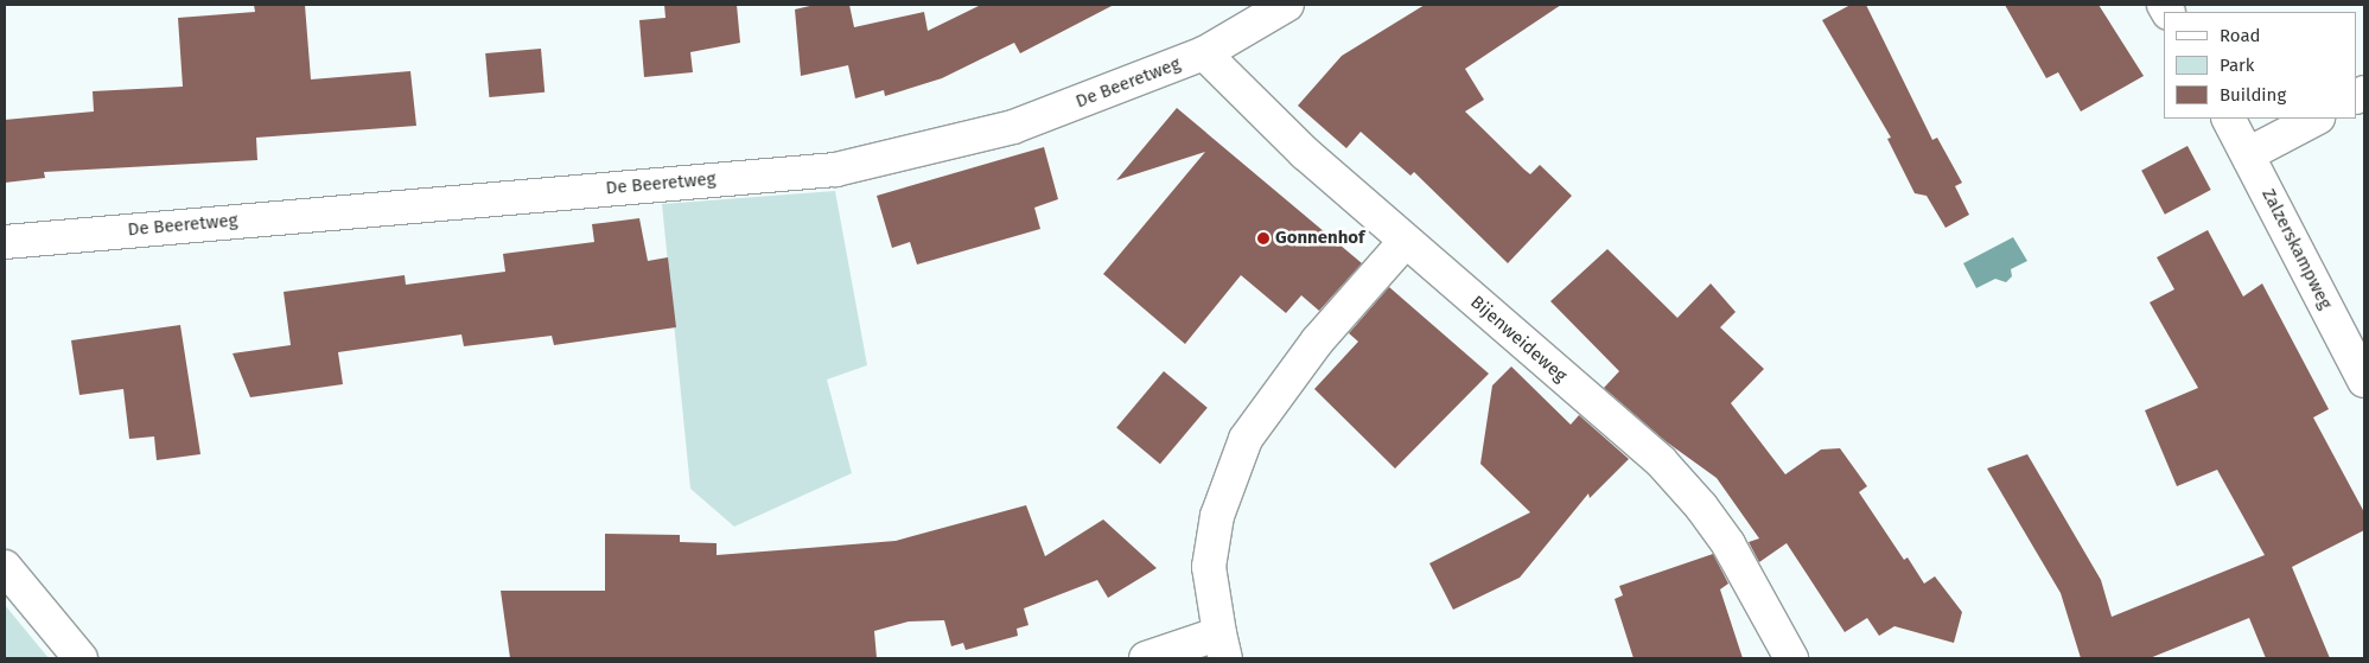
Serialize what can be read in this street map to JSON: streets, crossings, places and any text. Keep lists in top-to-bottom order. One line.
{"streets":{"street":["De Beeretweg","Zalzerskampweg","Bijenweideweg"]},"crossings":[["De Beeretweg","Bijenweideweg"]],"places":["Gonnenhof"],"legend":["Road","Park","Building"]}
